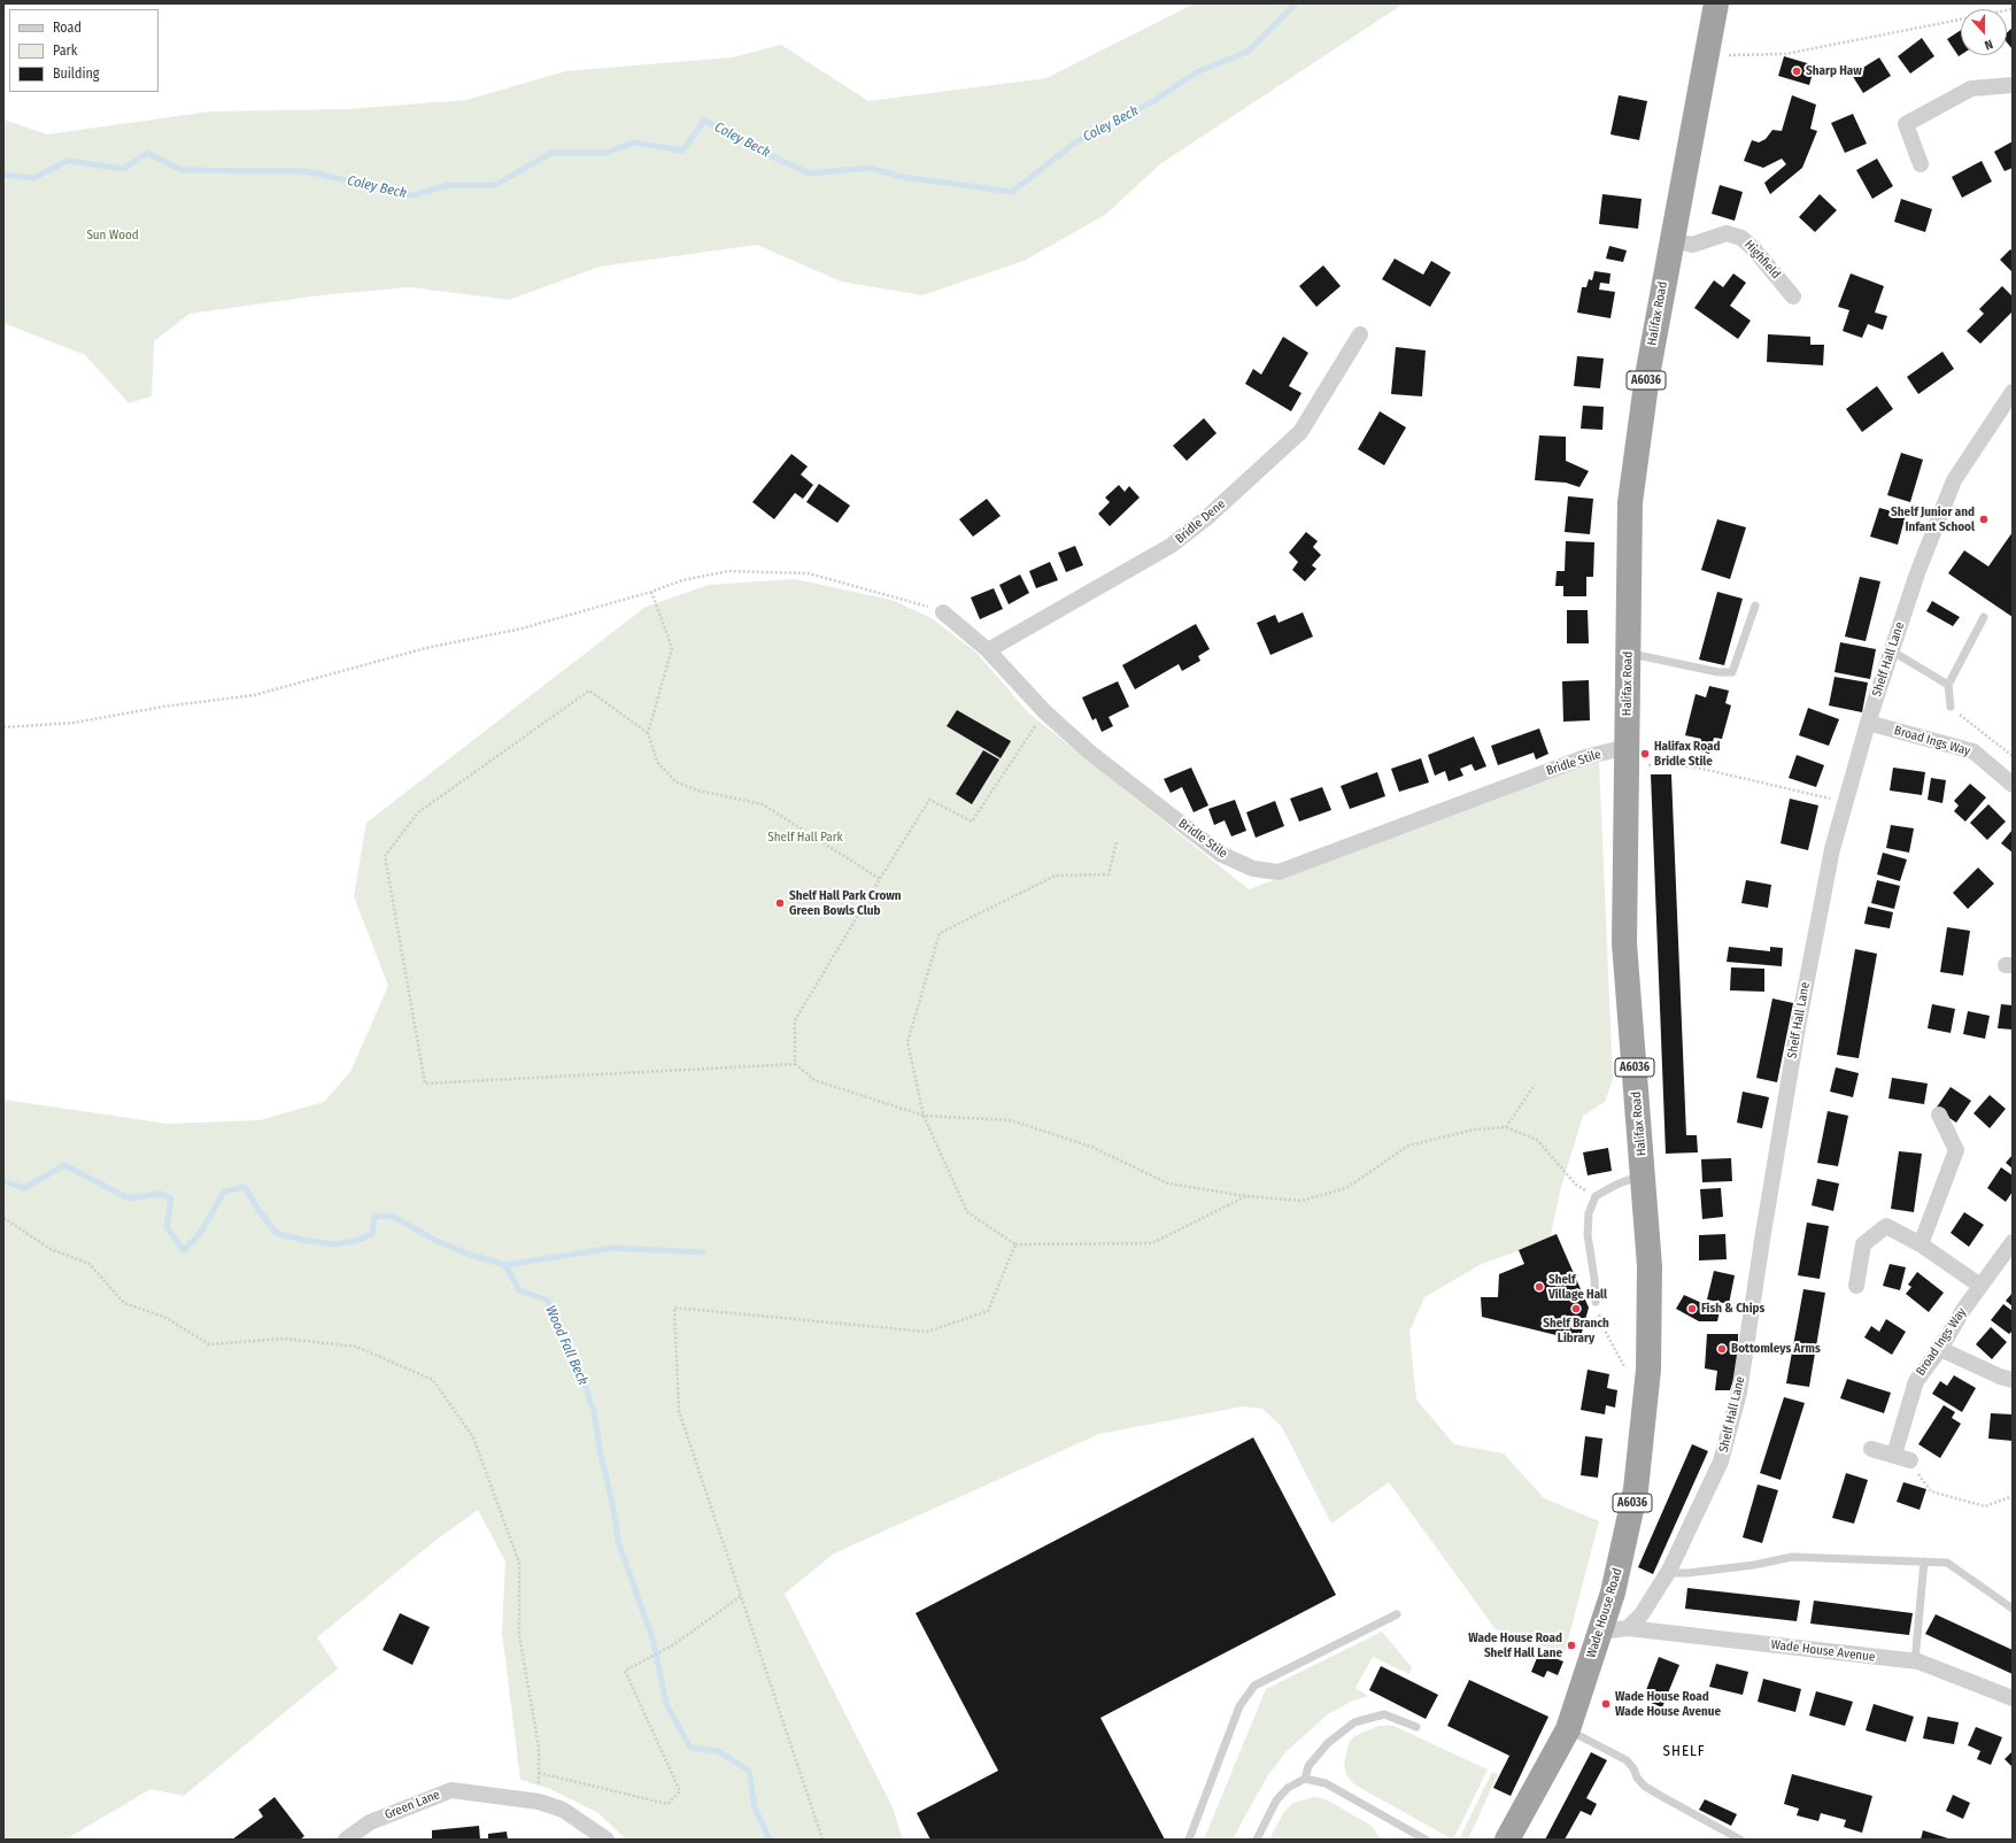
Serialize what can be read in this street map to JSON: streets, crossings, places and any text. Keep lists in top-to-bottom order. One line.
{"streets":{"highway":["Halifax Road","A6036","Wade House Road"],"street":["Highfield","Bridle Dene","Shelf Hall Lane","Broad Ings Way","Bridle Stile","Wade House Avenue","Green Lane"]},"crossings":[["Highfield","Halifax Road"],["Halifax Road","Bridle Stile"],["Halifax Road","Wade House Road"],["Bridle Dene","Bridle Stile"],["Shelf Hall Lane","Broad Ings Way"],["Shelf Hall Lane","Wade House Avenue"]],"districts":["SHELF"],"water":["Coley Beck","Wood Fall Beck"],"parks":["Sun Wood","Shelf Hall Park"],"places":["Sharp Haw","Shelf Junior and Infant School","Halifax Road Bridle Stile","Shelf Hall Park Crown Green Bowls Club","Shelf Village Hall","Shelf Branch Library","Fish & Chips","Bottomleys Arms","Wade House Road Shelf Hall Lane","Wade House Road Wade House Avenue"],"legend":["Road","Park","Building"],"north":"bottom"}
